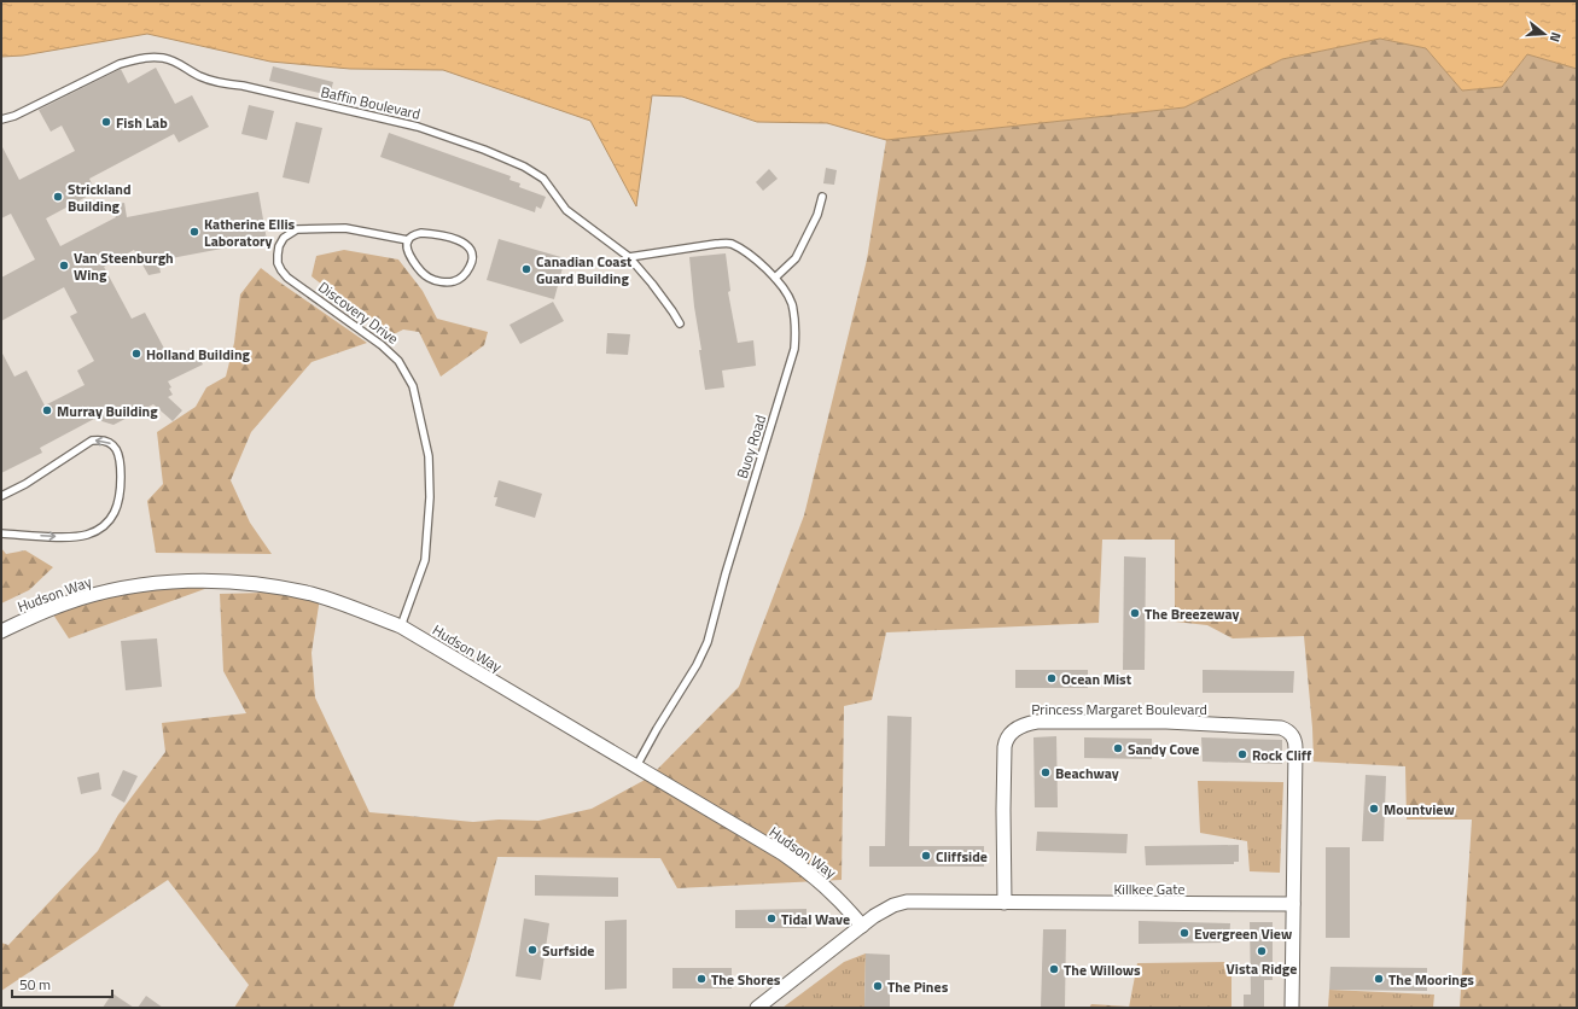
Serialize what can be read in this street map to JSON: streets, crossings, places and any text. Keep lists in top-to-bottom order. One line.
{"streets":{"street":["Hudson Way","Princess Margaret Boulevard","Killkee Gate"],"lane":["Baffin Boulevard","Discovery Drive","Buoy Road"]},"crossings":[["Baffin Boulevard","Buoy Road"],["Discovery Drive","Hudson Way"],["Buoy Road","Hudson Way"],["Princess Margaret Boulevard","Killkee Gate"]],"places":["Fish Lab","Strickland Building","Katherine Ellis Laboratory","Van Steenburgh Wing","Canadian Coast Guard Building","Holland Building","Murray Building","The Breezeway","Ocean Mist","Sandy Cove","Rock Cliff","Beachway","Mountview","Cliffside","Tidal Wave","Evergreen View","Surfside","Vista Ridge","The Willows","The Shores","The Moorings","The Pines"],"scale_bar":"50 m","north":"right"}
